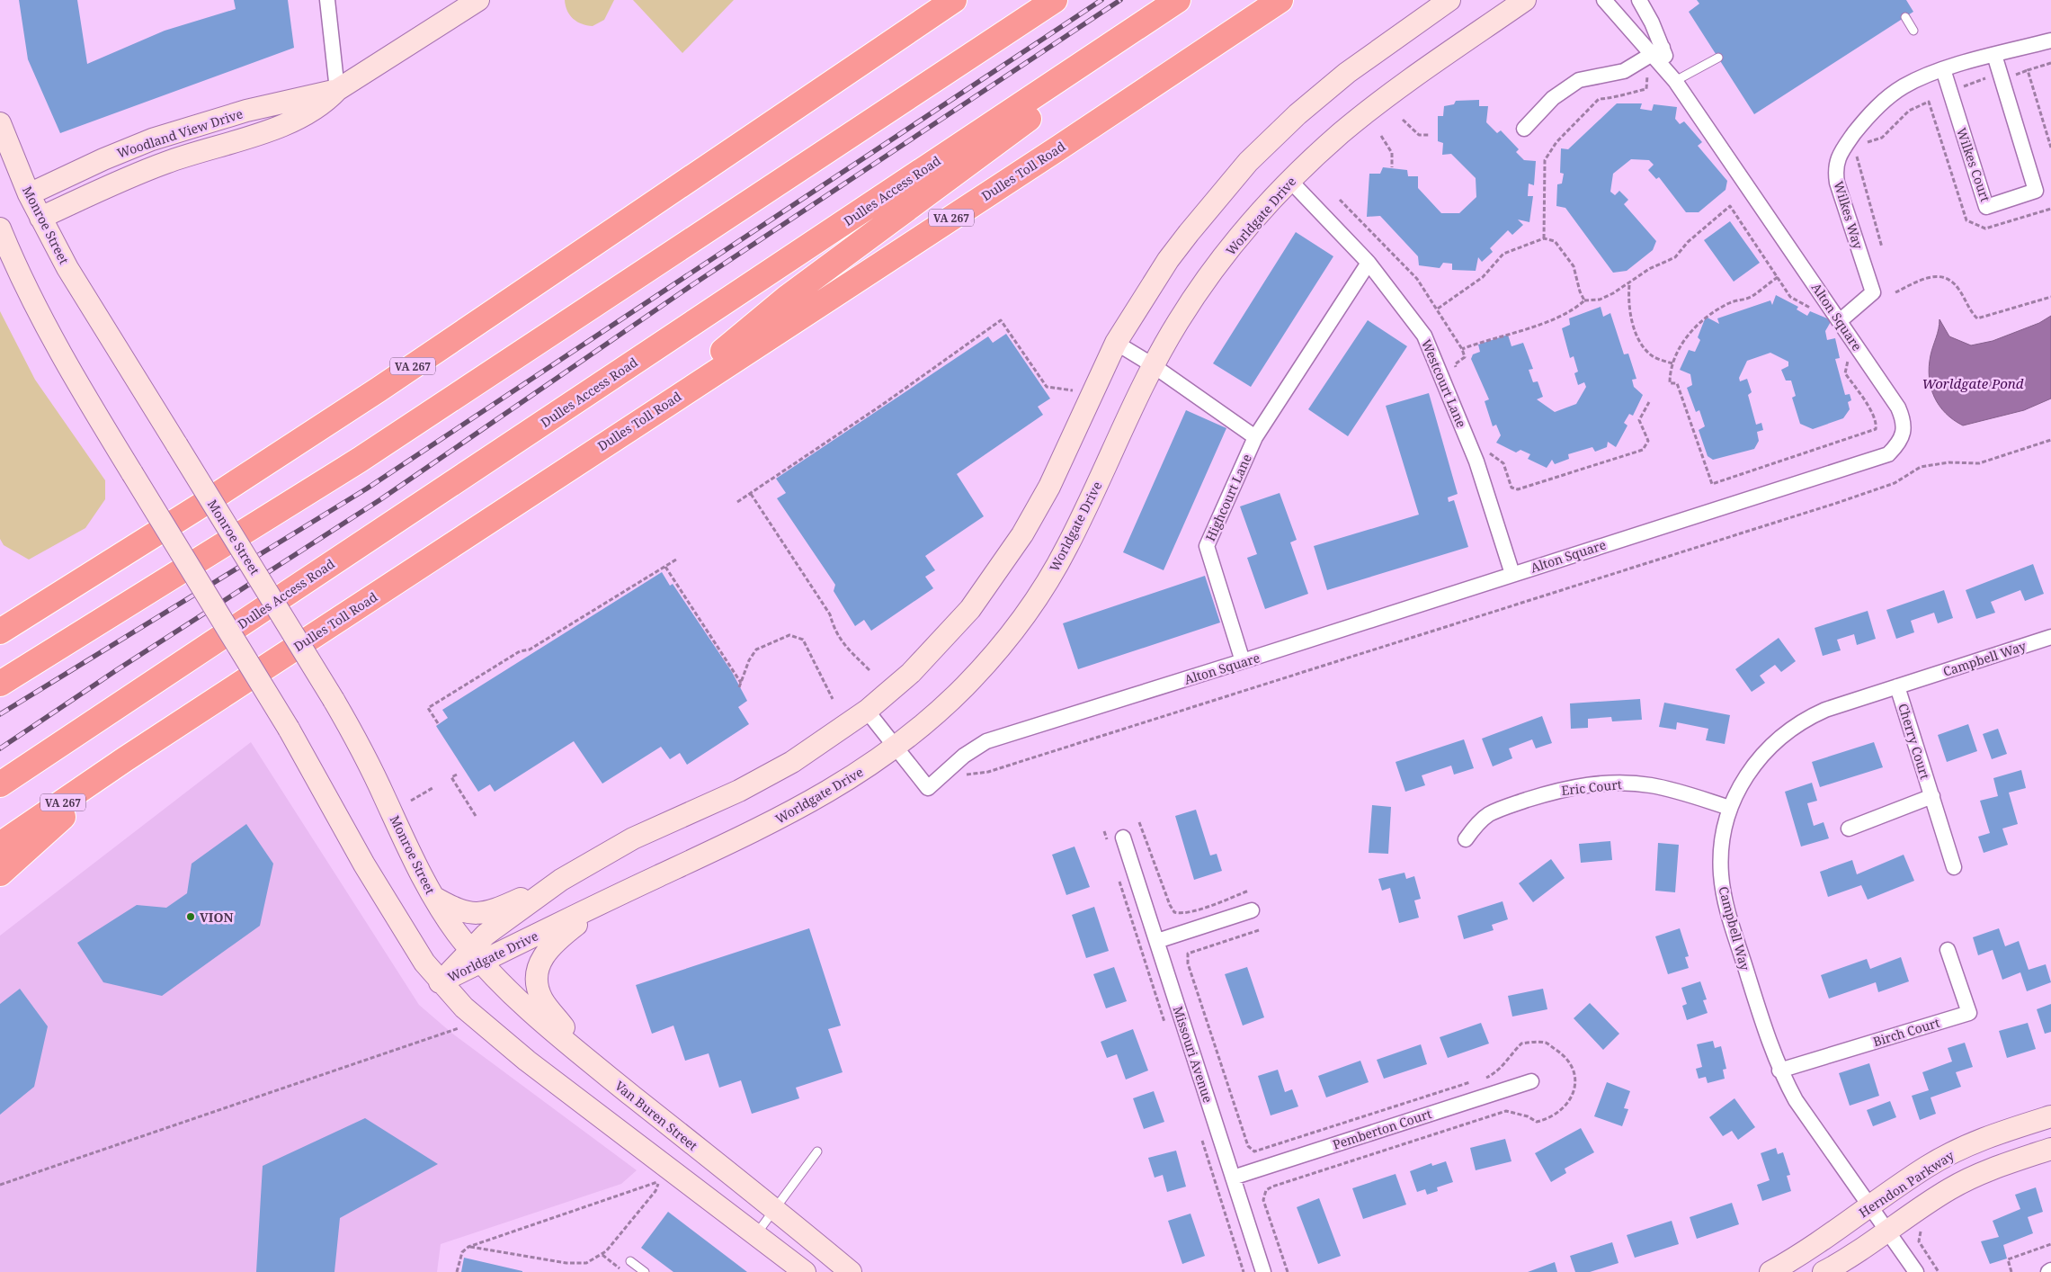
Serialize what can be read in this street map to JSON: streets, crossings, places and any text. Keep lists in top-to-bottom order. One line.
{"streets":{"highway":["Dulles Toll Road","Dulles Access Road","VA 267"],"street":["Woodland View Drive","Wilkes Court","Wilkes Way","Worldgate Drive","Monroe Street","Alton Square","Westcourt Lane","Highcourt Lane","Campbell Way","Cherry Court","Eric Court","Birch Court","Missouri Avenue","Van Buren Street","Pemberton Court","Herndon Parkway"]},"crossings":[["Woodland View Drive","Monroe Street"],["Wilkes Court","Wilkes Way"],["Wilkes Way","Alton Square"],["Worldgate Drive","Monroe Street"],["Worldgate Drive","Alton Square"],["Worldgate Drive","Westcourt Lane"],["Worldgate Drive","Van Buren Street"],["Monroe Street","Van Buren Street"],["Alton Square","Westcourt Lane"],["Alton Square","Highcourt Lane"],["Westcourt Lane","Highcourt Lane"],["Campbell Way","Cherry Court"],["Campbell Way","Eric Court"],["Campbell Way","Birch Court"],["Campbell Way","Herndon Parkway"],["Missouri Avenue","Pemberton Court"]],"water":["Worldgate Pond"],"places":["VION"]}
